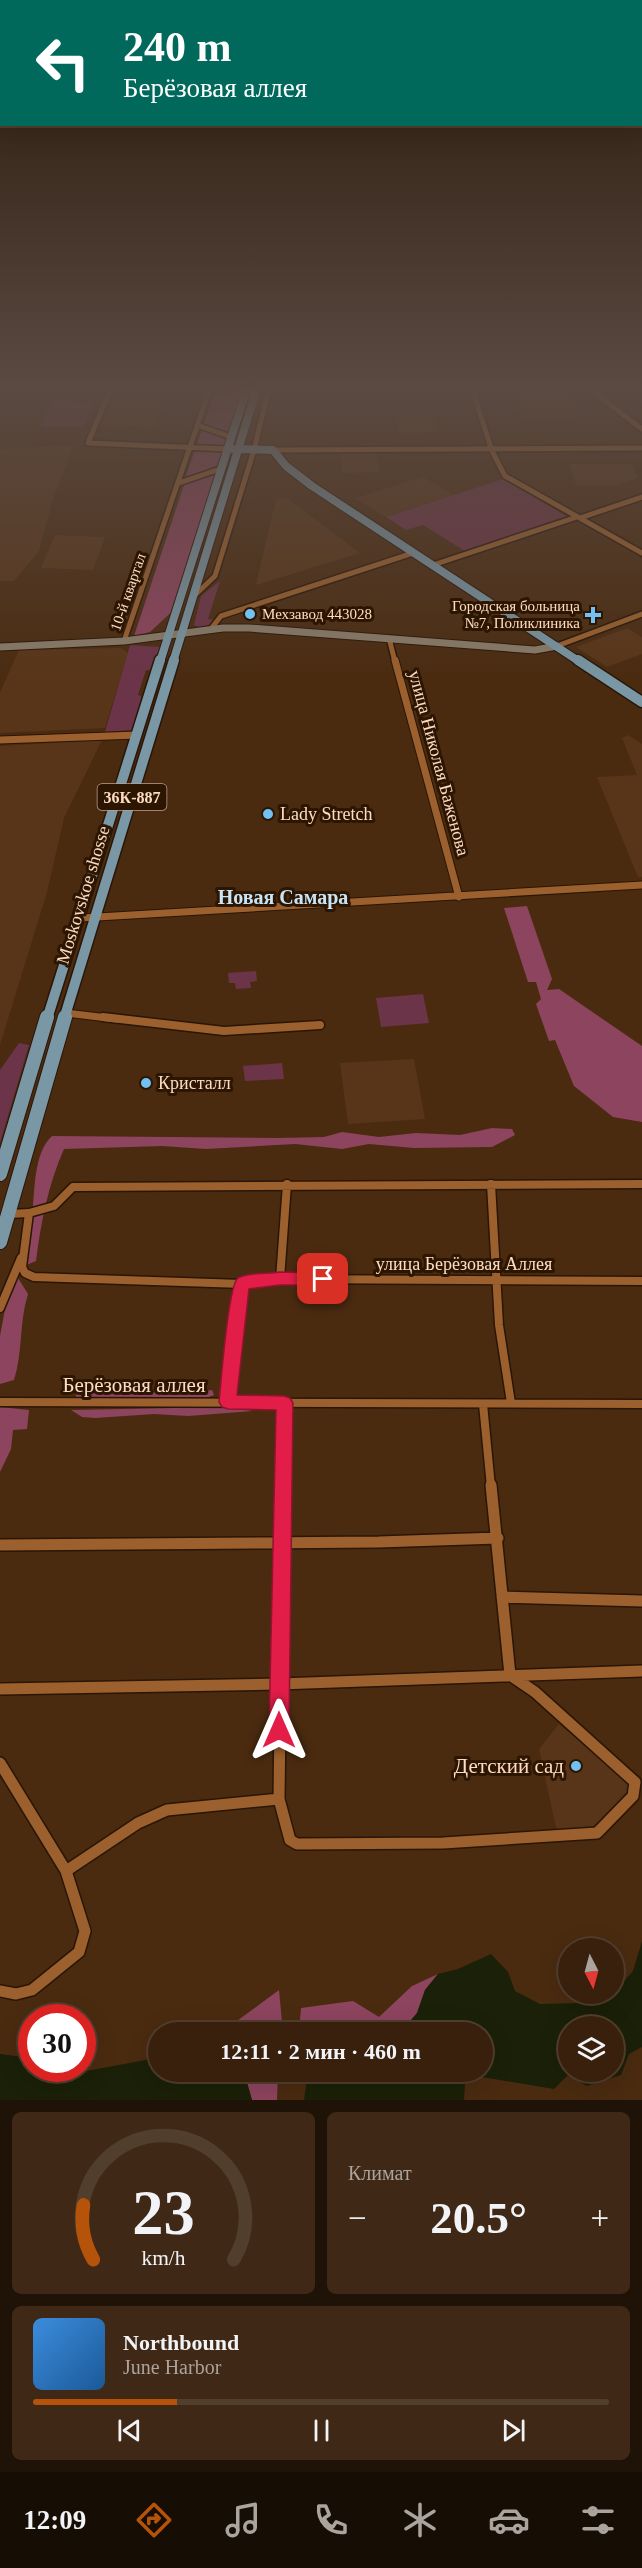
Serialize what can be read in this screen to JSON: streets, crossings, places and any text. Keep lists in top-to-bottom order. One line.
{"streets":{"main road":["36К-887","Moskovskoe shosse"],"street":["10-й квартал","улица Николая Баженова","улица Берёзовая Аллея","Берёзовая аллея"]},"districts":["Новая Самара"],"places":{"other":["Мехзавод 443028","Lady Stretch","Кристалл","Детский сад"],"health":["Городская больница №7, Поликлиника"]},"north":"bottom","page":{"turn":["240 m","Берёзовая аллея"],"limit":"30","trip":"12:11 · 2 мин · 460 m","tile":"Климат","heat":["−","20.5°","+"],"song":["Northbound","June Harbor"],"tabs":"12:09","gauge":["23","km/h"]}}
